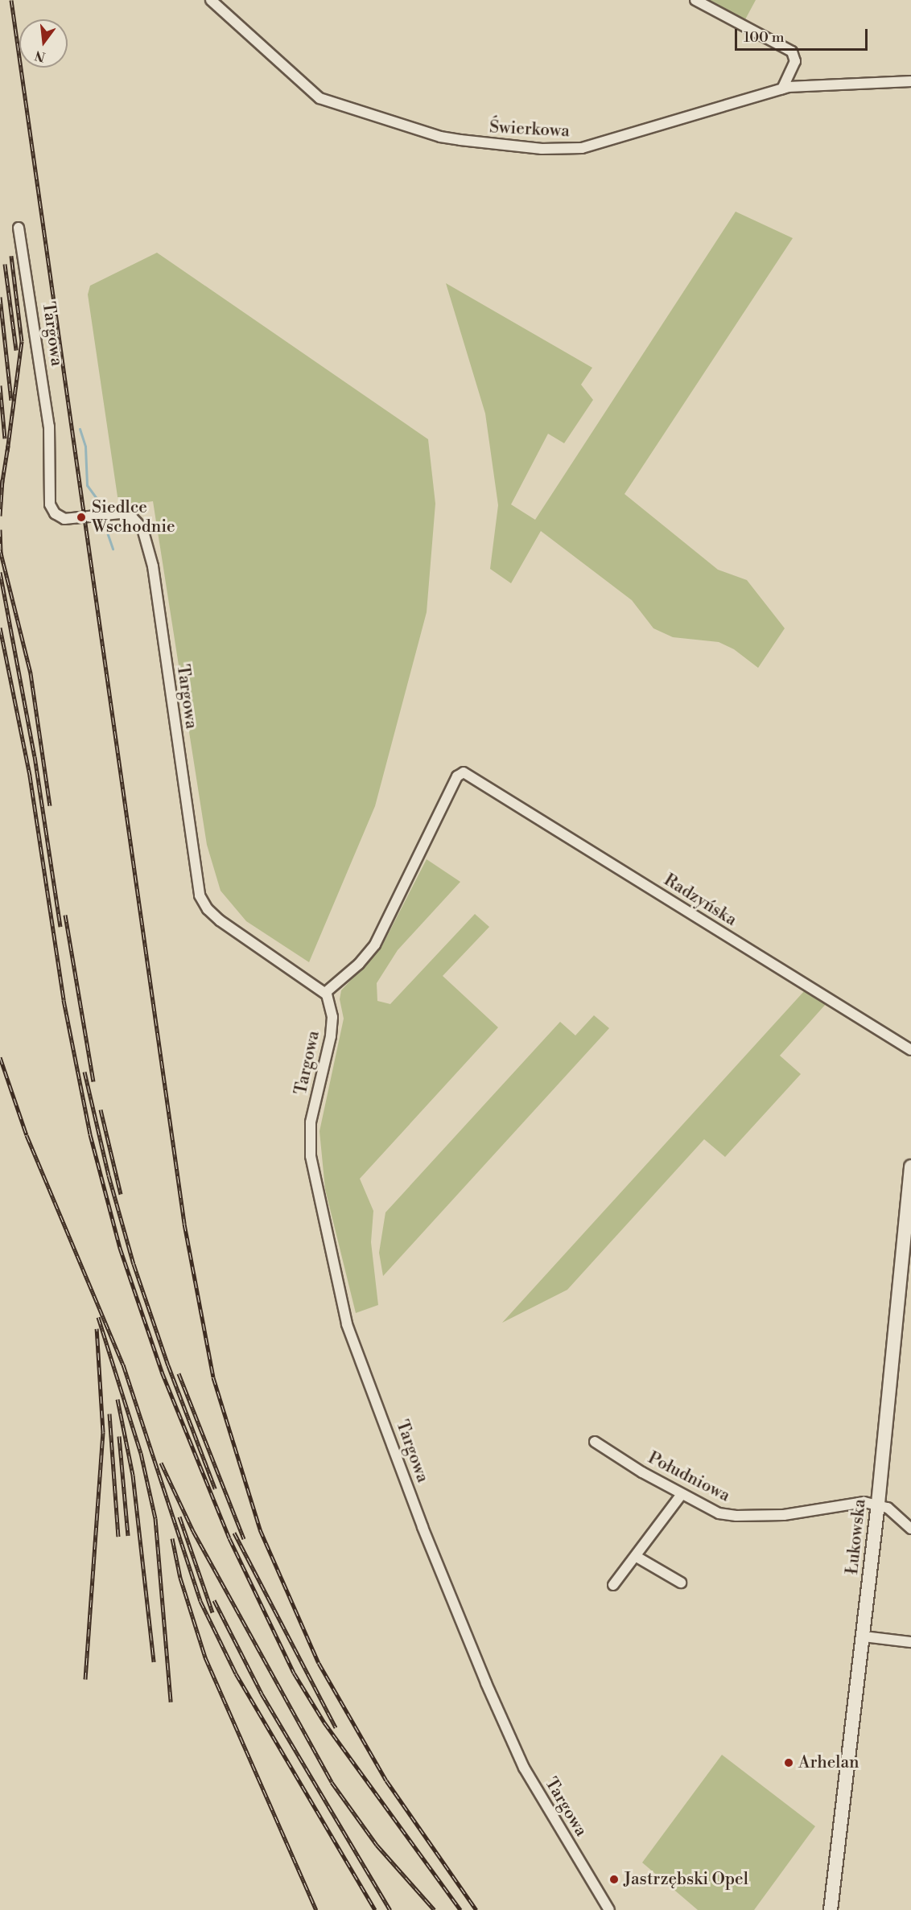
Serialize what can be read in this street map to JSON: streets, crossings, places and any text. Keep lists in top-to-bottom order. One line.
{"streets":{"main road":["Łukowska"],"street":["Świerkowa","Targowa","Radzyńska","Południowa"]},"crossings":[["Targowa","Radzyńska"],["Południowa","Łukowska"]],"places":["Siedlce Wschodnie","Arhelan","Jastrzębski Opel"],"scale_bar":"100 m","north":"bottom"}
